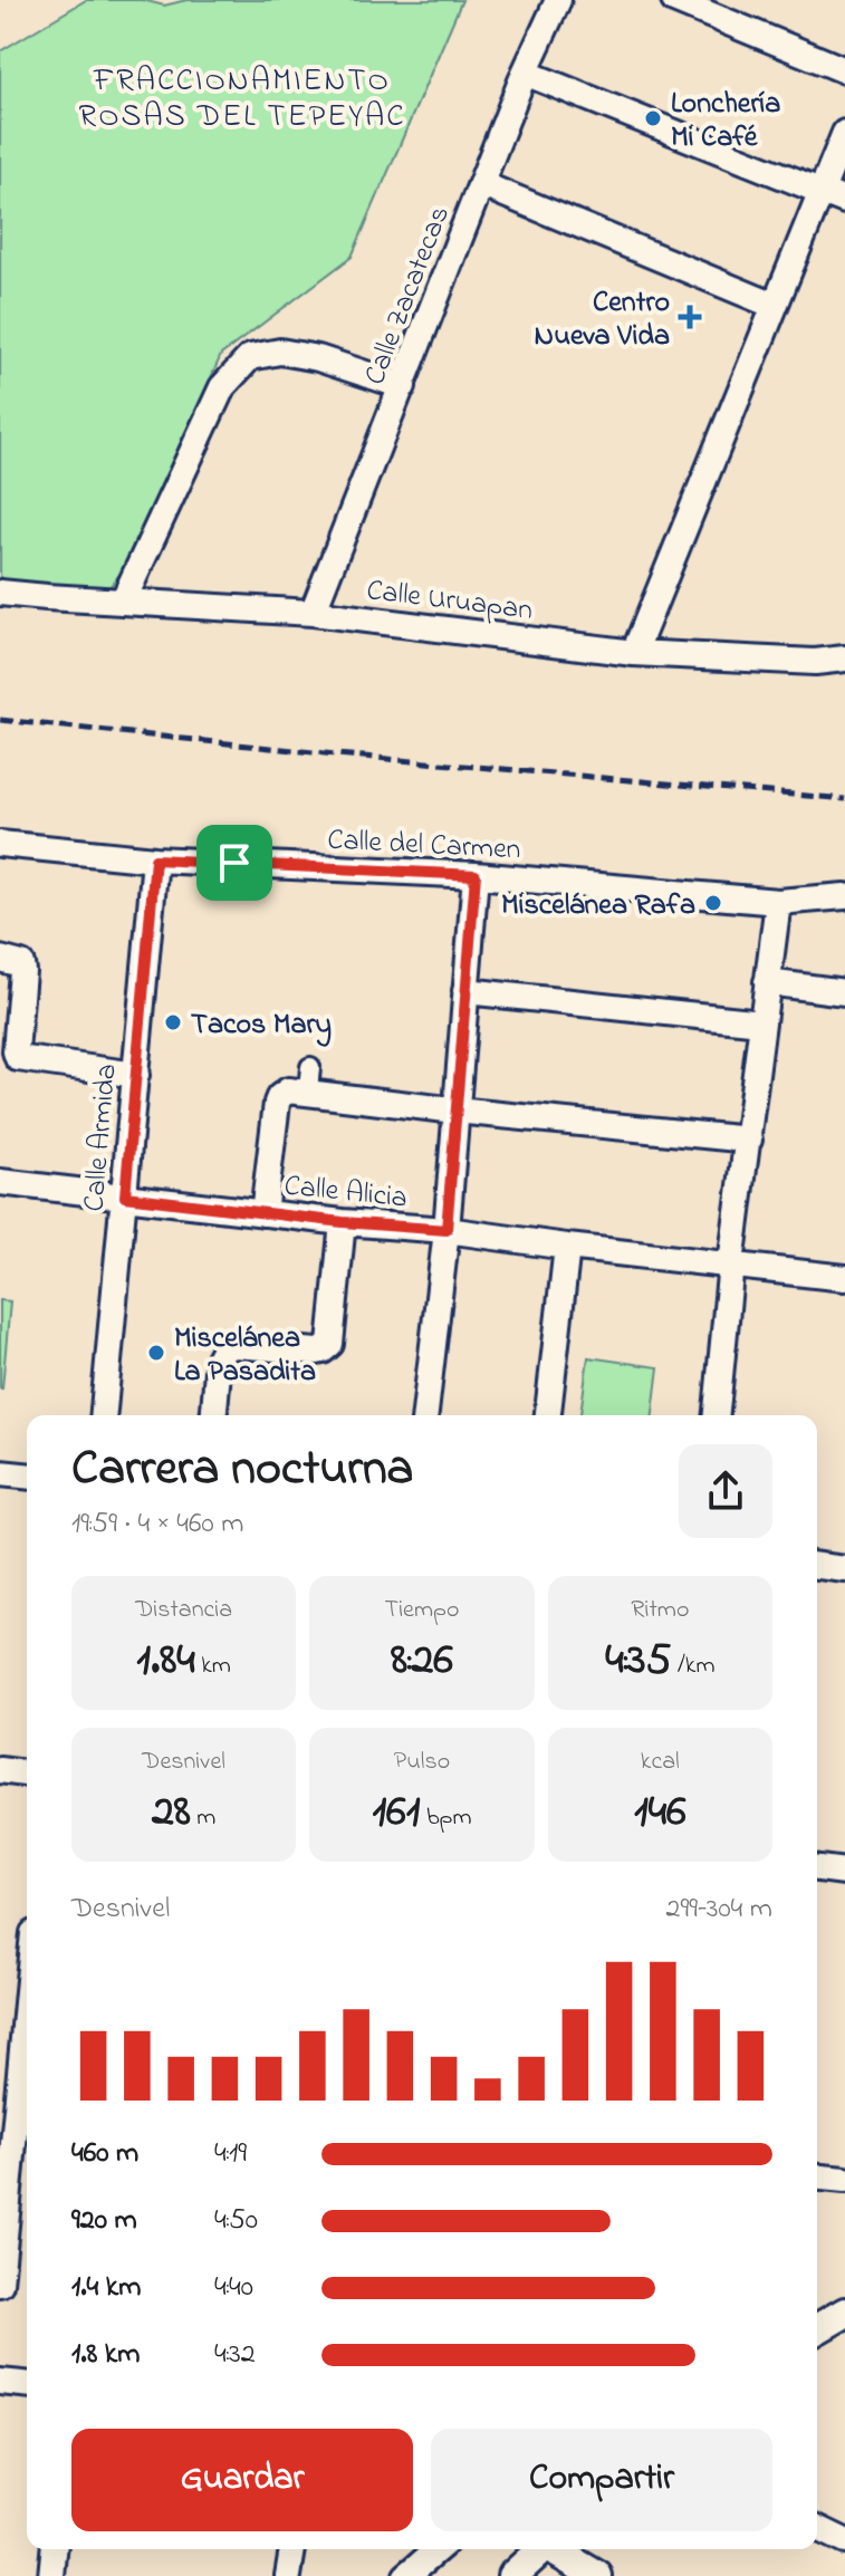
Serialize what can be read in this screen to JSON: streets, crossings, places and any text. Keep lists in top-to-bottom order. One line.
{"streets":{"street":["Calle Zacatecas","Calle Uruapan","Calle del Carmen","Calle Armida","Calle Alicia"]},"crossings":[["Calle Zacatecas","Calle Uruapan"],["Calle del Carmen","Calle Armida"],["Calle Armida","Calle Alicia"]],"districts":["FRACCIONAMIENTO ROSAS DEL TEPEYAC"],"places":{"other":["Lonchería Mi Café","Miscelánea Rafa","Tacos Mary","Miscelánea La Pasadita"],"health":["Centro Nueva Vida"]},"page":{"heading":["Carrera nocturna","19:59 · 4 × 460 m"],"stats":[["Distancia","1.84 km"],["Tiempo","8:26"],["Ritmo","4:35 /km"],["Desnivel","28 m"],["Pulso","161 bpm"],["kcal","146"]],"chart":["Desnivel","299–304 m"],"list":[{"name":"460 m","note":"4:19"},{"name":"920 m","note":"4:50"},{"name":"1.4 km","note":"4:40"},{"name":"1.8 km","note":"4:32"}],"buttons":["Guardar","Compartir"]}}
